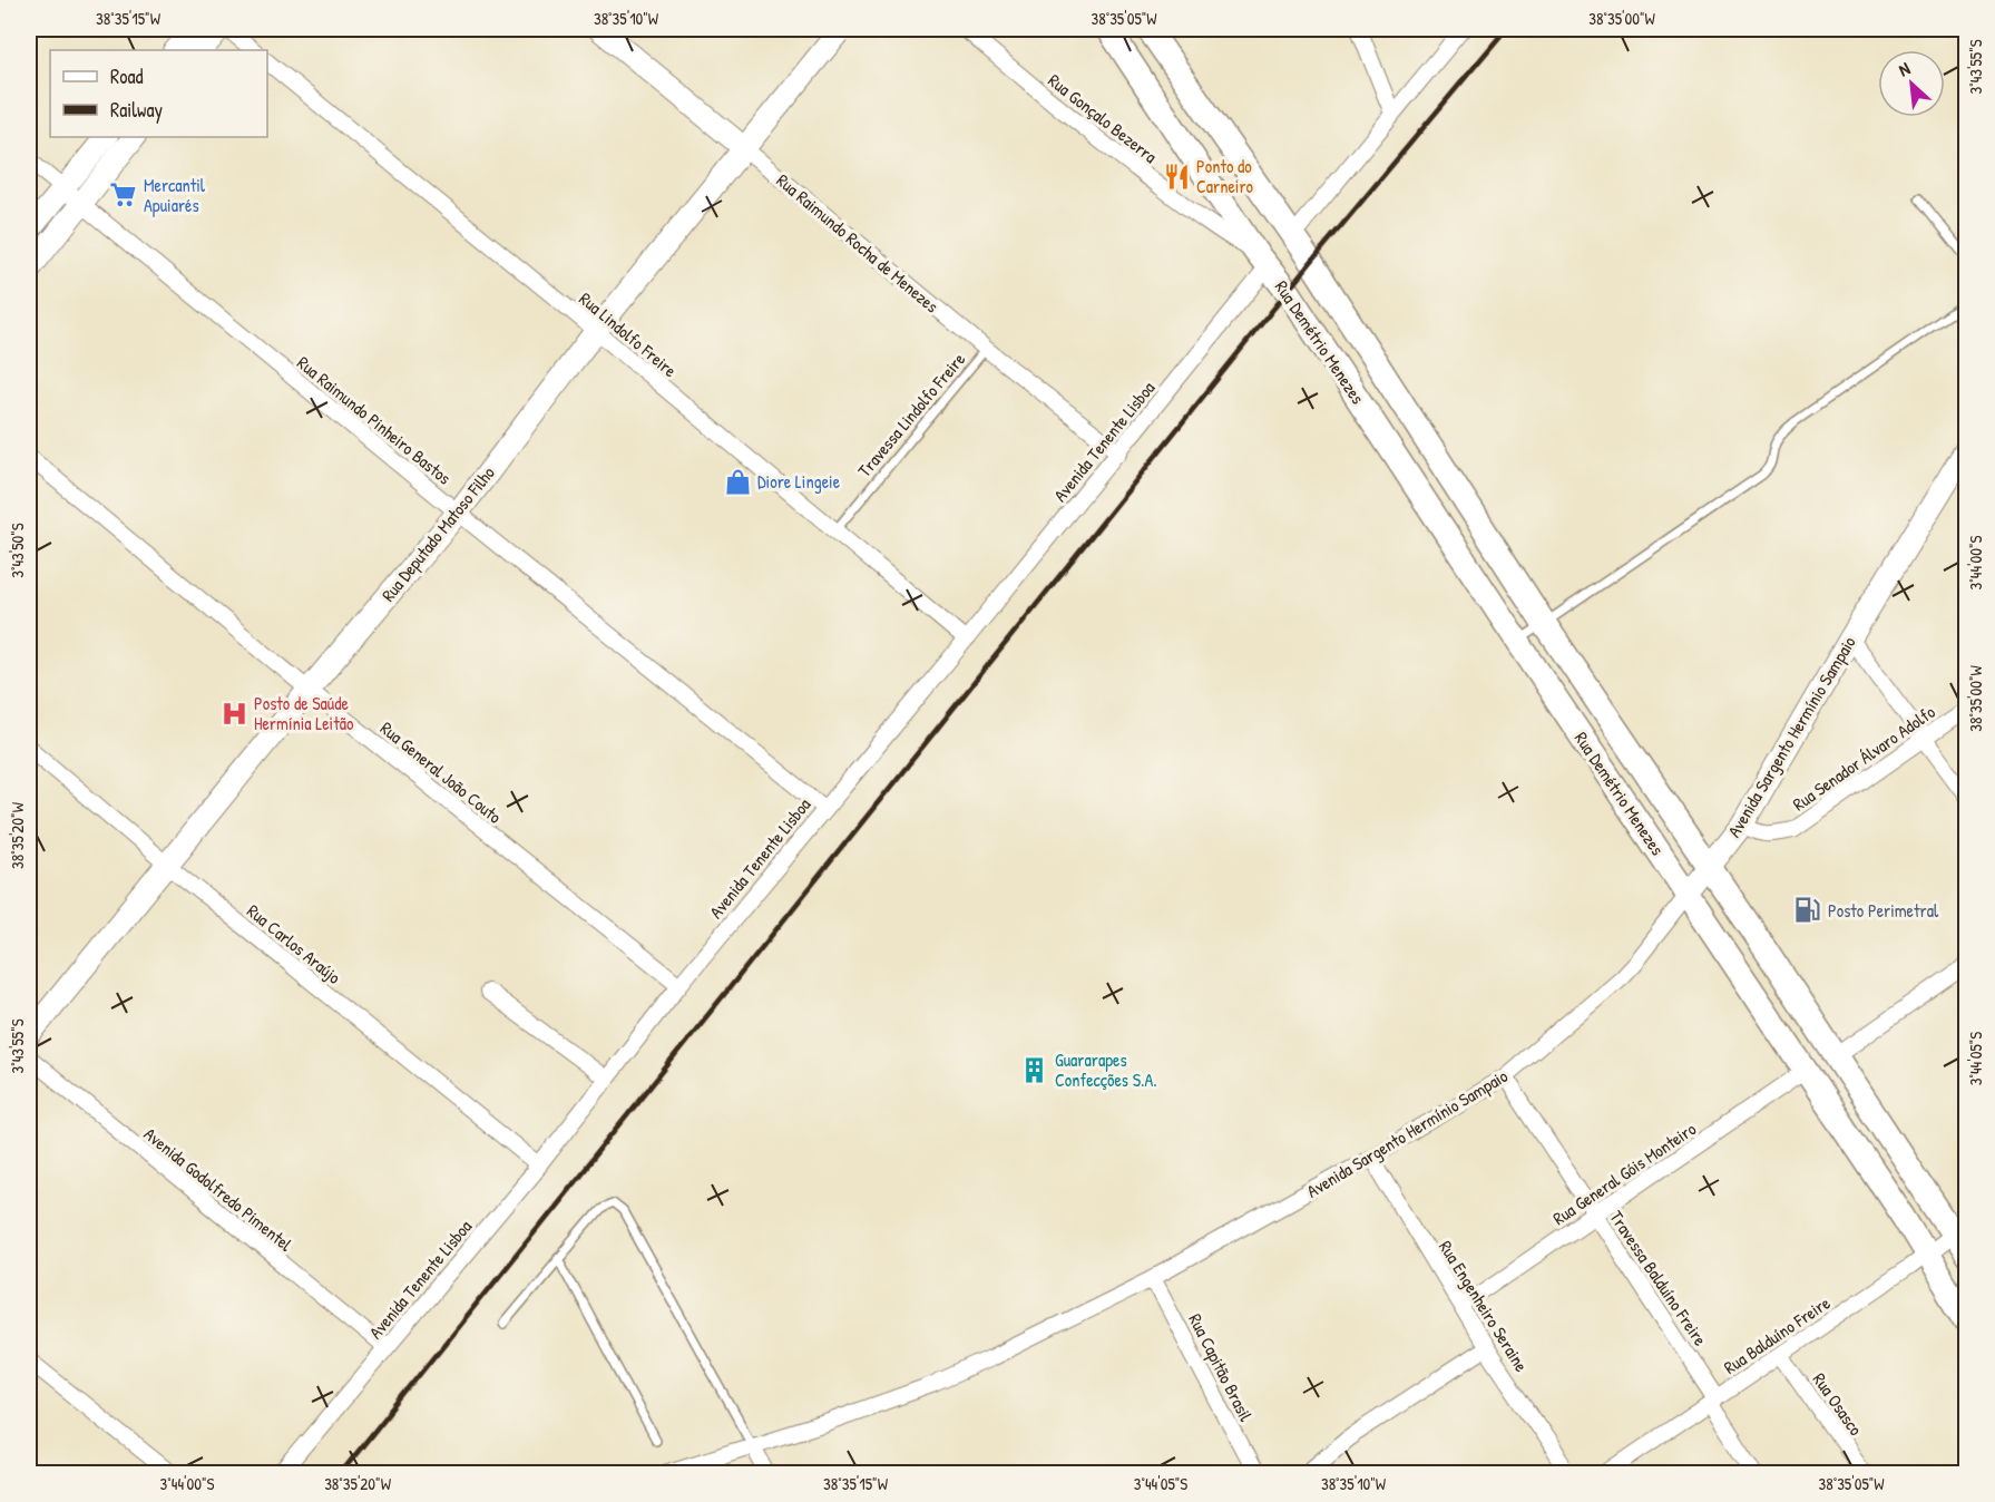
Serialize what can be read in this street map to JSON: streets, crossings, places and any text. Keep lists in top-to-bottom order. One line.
{"streets":{"main road":["Rua Demétrio Menezes"],"street":["Rua Gonçalo Bezerra","Rua Raimundo Rocha de Menezes","Rua Lindolfo Freire","Rua Raimundo Pinheiro Bastos","Avenida Tenente Lisboa","Rua Deputado Matoso Filho","Avenida Sargento Hermínio Sampaio","Rua Senador Álvaro Adolfo","Rua General João Couto","Rua Carlos Araújo","Rua General Góis Monteiro","Avenida Godolfredo Pimentel","Travessa Balduíno Freire","Rua Engenheiro Seraine","Rua Balduíno Freire","Rua Capitão Brasil","Rua Osasco"],"lane":["Travessa Lindolfo Freire"]},"crossings":[["Rua Gonçalo Bezerra","Rua Demétrio Menezes"],["Rua Gonçalo Bezerra","Avenida Tenente Lisboa"],["Rua Raimundo Rocha de Menezes","Travessa Lindolfo Freire"],["Rua Raimundo Rocha de Menezes","Avenida Tenente Lisboa"],["Rua Raimundo Rocha de Menezes","Rua Deputado Matoso Filho"],["Rua Lindolfo Freire","Travessa Lindolfo Freire"],["Rua Lindolfo Freire","Avenida Tenente Lisboa"],["Rua Lindolfo Freire","Rua Deputado Matoso Filho"],["Rua Demétrio Menezes","Avenida Tenente Lisboa"],["Rua Demétrio Menezes","Avenida Sargento Hermínio Sampaio"],["Rua Demétrio Menezes","Rua General Góis Monteiro"],["Rua Demétrio Menezes","Rua Balduíno Freire"],["Rua Raimundo Pinheiro Bastos","Avenida Tenente Lisboa"],["Rua Raimundo Pinheiro Bastos","Rua Deputado Matoso Filho"],["Avenida Tenente Lisboa","Rua General João Couto"],["Avenida Tenente Lisboa","Rua Carlos Araújo"],["Avenida Tenente Lisboa","Avenida Godolfredo Pimentel"],["Rua Deputado Matoso Filho","Rua General João Couto"],["Rua Deputado Matoso Filho","Rua Carlos Araújo"],["Avenida Sargento Hermínio Sampaio","Rua Senador Álvaro Adolfo"],["Avenida Sargento Hermínio Sampaio","Travessa Balduíno Freire"],["Avenida Sargento Hermínio Sampaio","Rua Engenheiro Seraine"],["Avenida Sargento Hermínio Sampaio","Rua Capitão Brasil"],["Rua General Góis Monteiro","Travessa Balduíno Freire"],["Rua General Góis Monteiro","Rua Engenheiro Seraine"],["Travessa Balduíno Freire","Rua Balduíno Freire"],["Rua Balduíno Freire","Rua Osasco"]],"places":{"restaurant":["Ponto do Carneiro"],"supermarket":["Mercantil Apuiarés"],"shop":["Diore Lingeie"],"hospital":["Posto de Saúde Hermínia Leitão"],"fuel station":["Posto Perimetral"],"building":["Guararapes Confecções S.A."]},"legend":["Road","Railway"],"north":"top left","coordinates":["38°35'15\"W","38°35'10\"W","38°35'05\"W","38°35'00\"W","3°43'55\"S","3°43'50\"S","3°44'00\"S","38°35'20\"W","3°44'05\"S"]}
